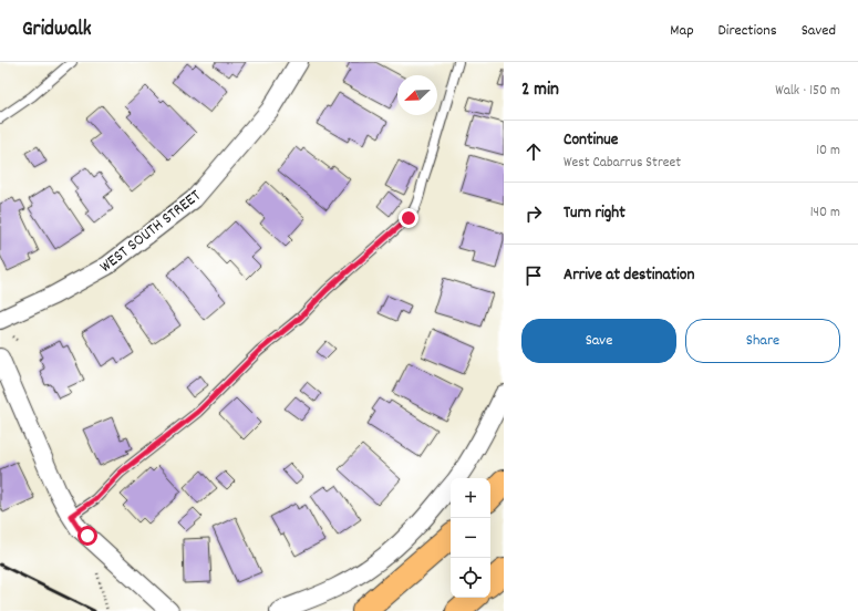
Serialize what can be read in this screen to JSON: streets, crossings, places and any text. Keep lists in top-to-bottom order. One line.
{"streets":{"street":["WEST SOUTH STREET"]},"north":"bottom left","page":{"header":"Gridwalk","nav":["Map","Directions","Saved"],"heading":["2 min","Walk · 150 m"],"list":[["Continue","West Cabarrus Street","10 m"],["Turn right","140 m"],"Arrive at destination"],"buttons":["Save","Share"],"map_buttons":["+","−"]}}
